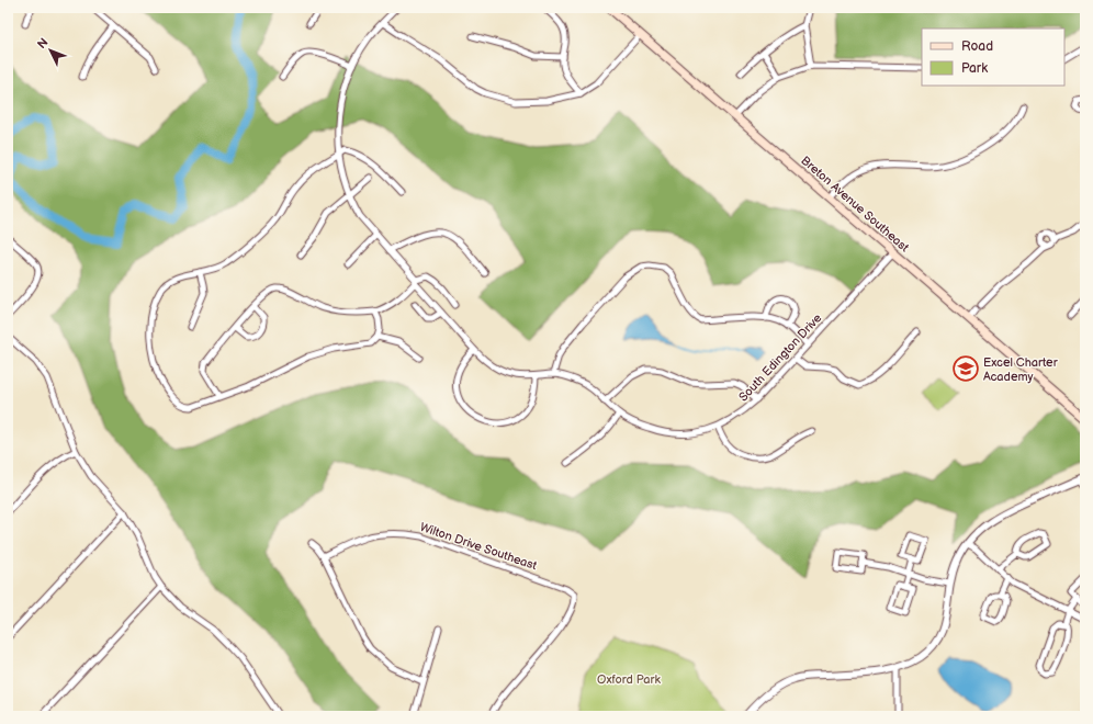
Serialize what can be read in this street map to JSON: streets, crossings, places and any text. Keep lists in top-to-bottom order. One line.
{"streets":{"main road":["Breton Avenue Southeast"],"street":["South Edington Drive","Wilton Drive Southeast"]},"crossings":[["Breton Avenue Southeast","South Edington Drive"]],"parks":["Oxford Park"],"places":{"school or university":["Excel Charter Academy"]},"legend":["Road","Park"],"north":"top left"}
